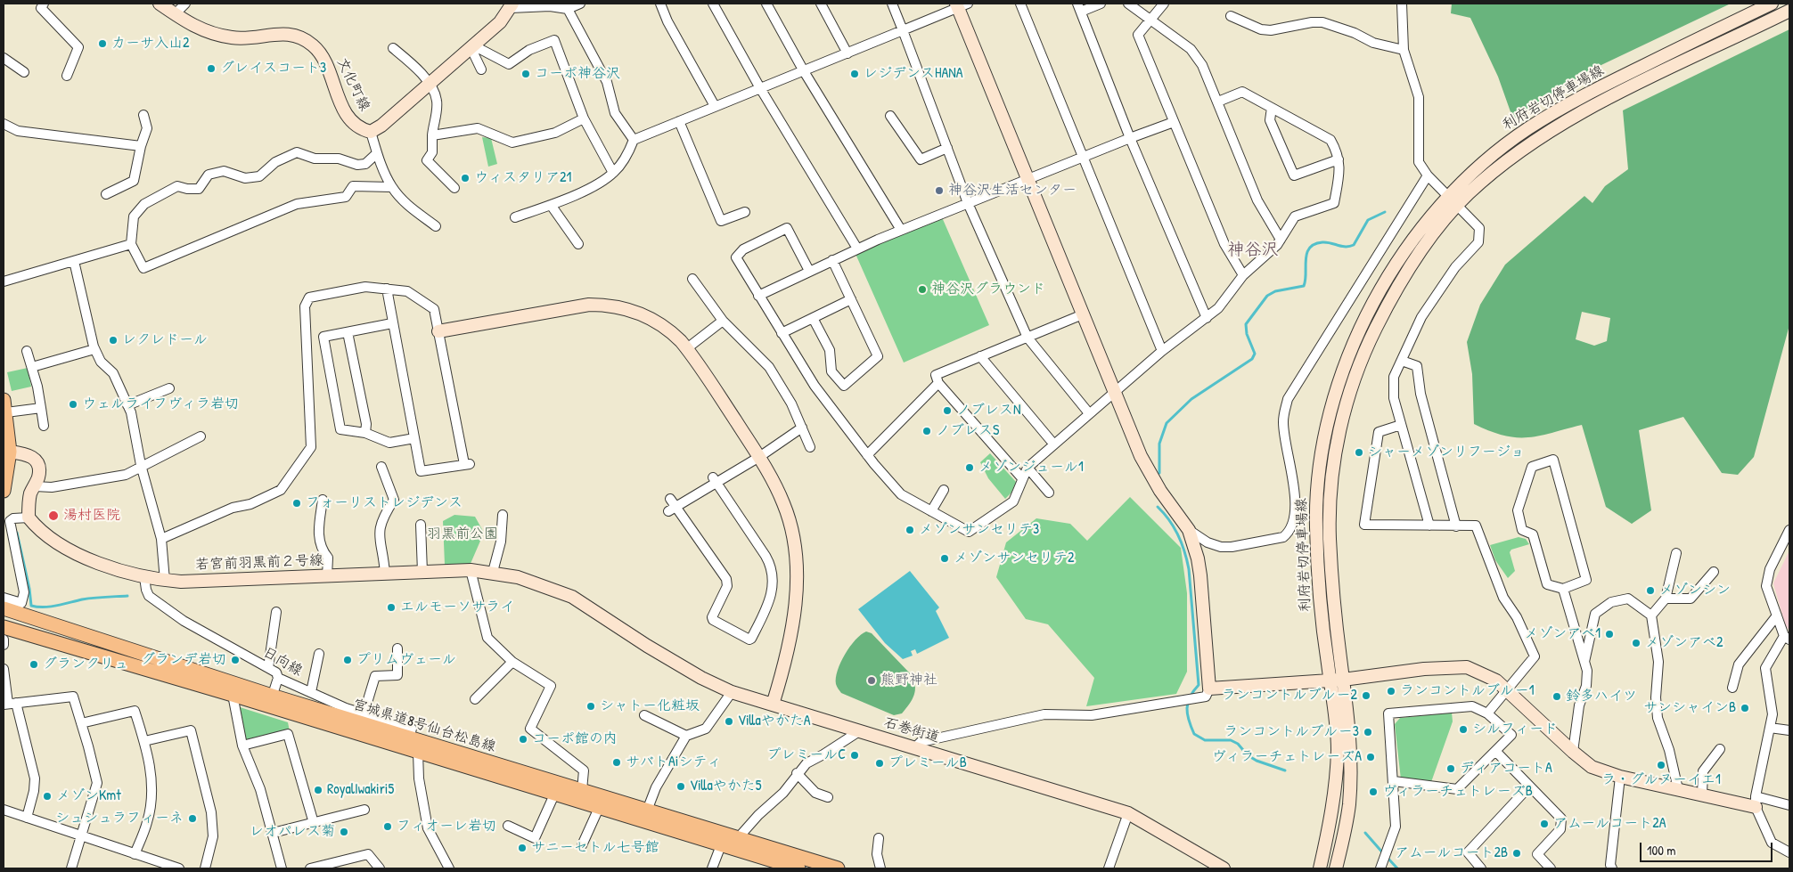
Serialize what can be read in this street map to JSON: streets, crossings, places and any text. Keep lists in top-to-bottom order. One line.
{"streets":{"main road":["宮城県道8号仙台松島線"],"street":["文化町線","利府岩切停車場線","若宮前羽黒前２号線","日向線","石巻街道"]},"crossings":[["若宮前羽黒前２号線","日向線"],["若宮前羽黒前２号線","石巻街道"],["日向線","宮城県道8号仙台松島線"]],"districts":["神谷沢"],"parks":["羽黒前公園"],"places":["カーサ入山2","グレイスコート3","コーポ神谷沢","レジデンスHANA","ウィスタリア21","神谷沢生活センター","神谷沢グラウンド","レクレドール","ウェルライフヴィラ岩切","ノブレスN","ノブレスS","シャーメゾンリフージョ","メゾンジュール1","フォーリストレジデンス","湯村医院","メゾンサンセリテ3","メゾンサンセリテ2","メゾンシン","エルモーソサライ","メゾンアベ1","メゾンアベ2","グランデ岩切","プリムヴェール","グランクリュ","熊野神社","ランコントルブルー1","ランコントルブルー2","鈴多ハイツ","シャトー化粧坂","サンシャインB","VillaやかたA","シルフィード","ランコントルブルー3","コーポ館の内","プレミールC","ヴィラーチェトレーズA","サバトAiシティ","プレミールB","ラ・グルヌーイエ1","ディアコートA","Villaやかた5","RoyalIwakiri5","ヴィラーチェトレーズB","メゾンKmt","シュシュラフィーネ","アムールコート2A","フィオーレ岩切","レオパレス菊","サニーセトル七号館","アムールコート2B"],"scale_bar":"100 m"}
